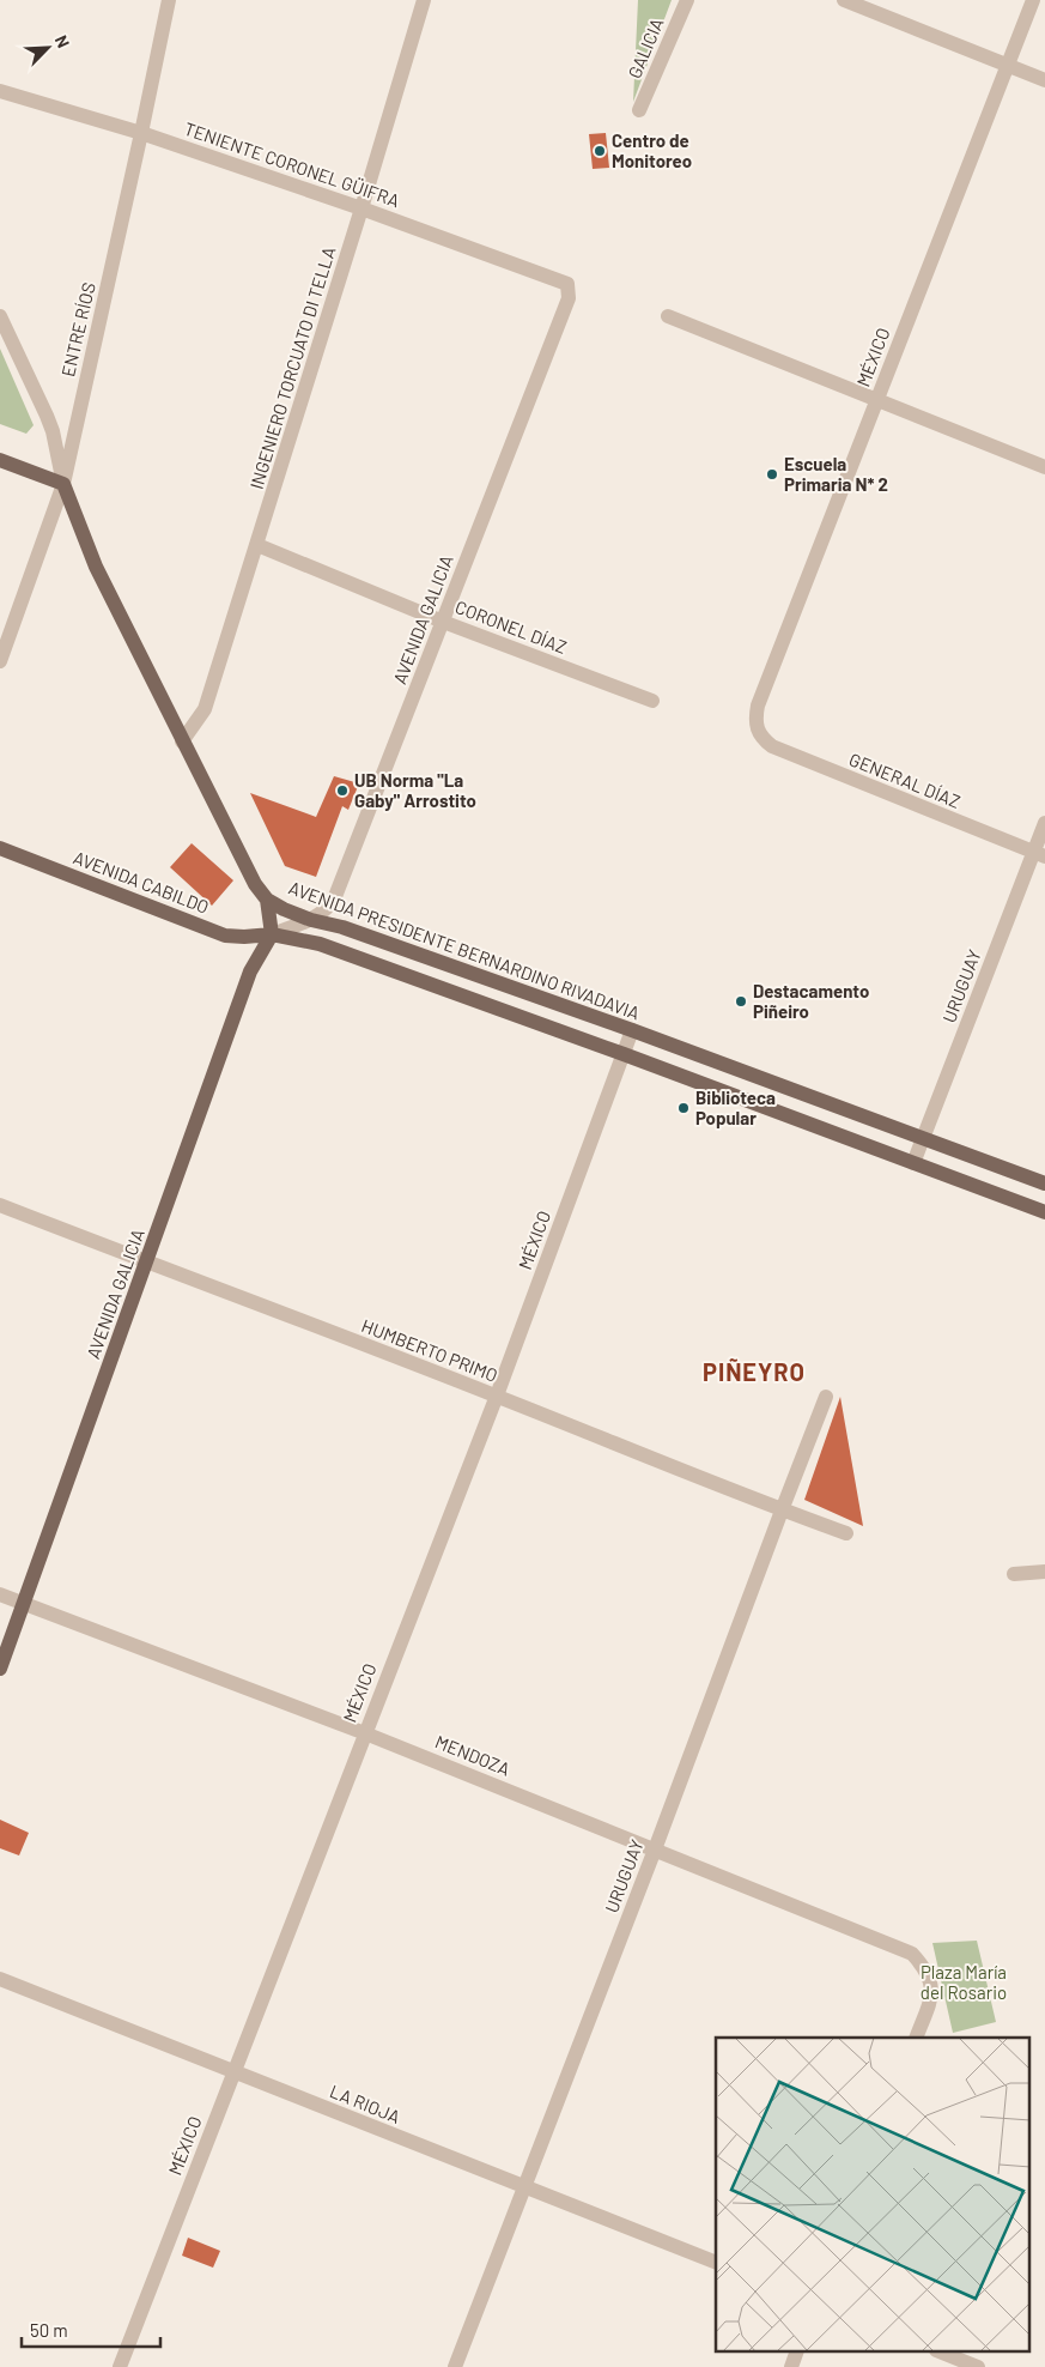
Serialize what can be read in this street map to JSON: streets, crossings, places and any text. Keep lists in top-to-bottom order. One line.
{"streets":{"main road":["AVENIDA GALICIA","AVENIDA CABILDO","AVENIDA PRESIDENTE BERNARDINO RIVADAVIA"],"street":["GALICIA","TENIENTE CORONEL GÜIFRA","ENTRE RÍOS","MÉXICO","INGENIERO TORCUATO DI TELLA","CORONEL DÍAZ","GENERAL DÍAZ","URUGUAY","HUMBERTO PRIMO","MENDOZA","LA RIOJA"]},"crossings":[["TENIENTE CORONEL GÜIFRA","ENTRE RÍOS"],["TENIENTE CORONEL GÜIFRA","INGENIERO TORCUATO DI TELLA"],["TENIENTE CORONEL GÜIFRA","AVENIDA GALICIA"],["ENTRE RÍOS","AVENIDA PRESIDENTE BERNARDINO RIVADAVIA"],["MÉXICO","GENERAL DÍAZ"],["MÉXICO","AVENIDA PRESIDENTE BERNARDINO RIVADAVIA"],["MÉXICO","HUMBERTO PRIMO"],["MÉXICO","MENDOZA"],["MÉXICO","LA RIOJA"],["INGENIERO TORCUATO DI TELLA","CORONEL DÍAZ"],["INGENIERO TORCUATO DI TELLA","AVENIDA PRESIDENTE BERNARDINO RIVADAVIA"],["AVENIDA GALICIA","CORONEL DÍAZ"],["AVENIDA GALICIA","AVENIDA CABILDO"],["AVENIDA GALICIA","AVENIDA PRESIDENTE BERNARDINO RIVADAVIA"],["AVENIDA GALICIA","HUMBERTO PRIMO"],["AVENIDA GALICIA","MENDOZA"],["GENERAL DÍAZ","URUGUAY"],["AVENIDA PRESIDENTE BERNARDINO RIVADAVIA","URUGUAY"],["URUGUAY","HUMBERTO PRIMO"],["URUGUAY","MENDOZA"],["URUGUAY","LA RIOJA"]],"districts":["PIÑEYRO"],"parks":["Plaza María del Rosario"],"places":["Centro de Monitoreo","Escuela Primaria N* 2","UB Norma \"La Gaby\" Arrostito","Destacamento Piñeiro","Biblioteca Popular"],"scale_bar":"50 m","north":"top right"}
